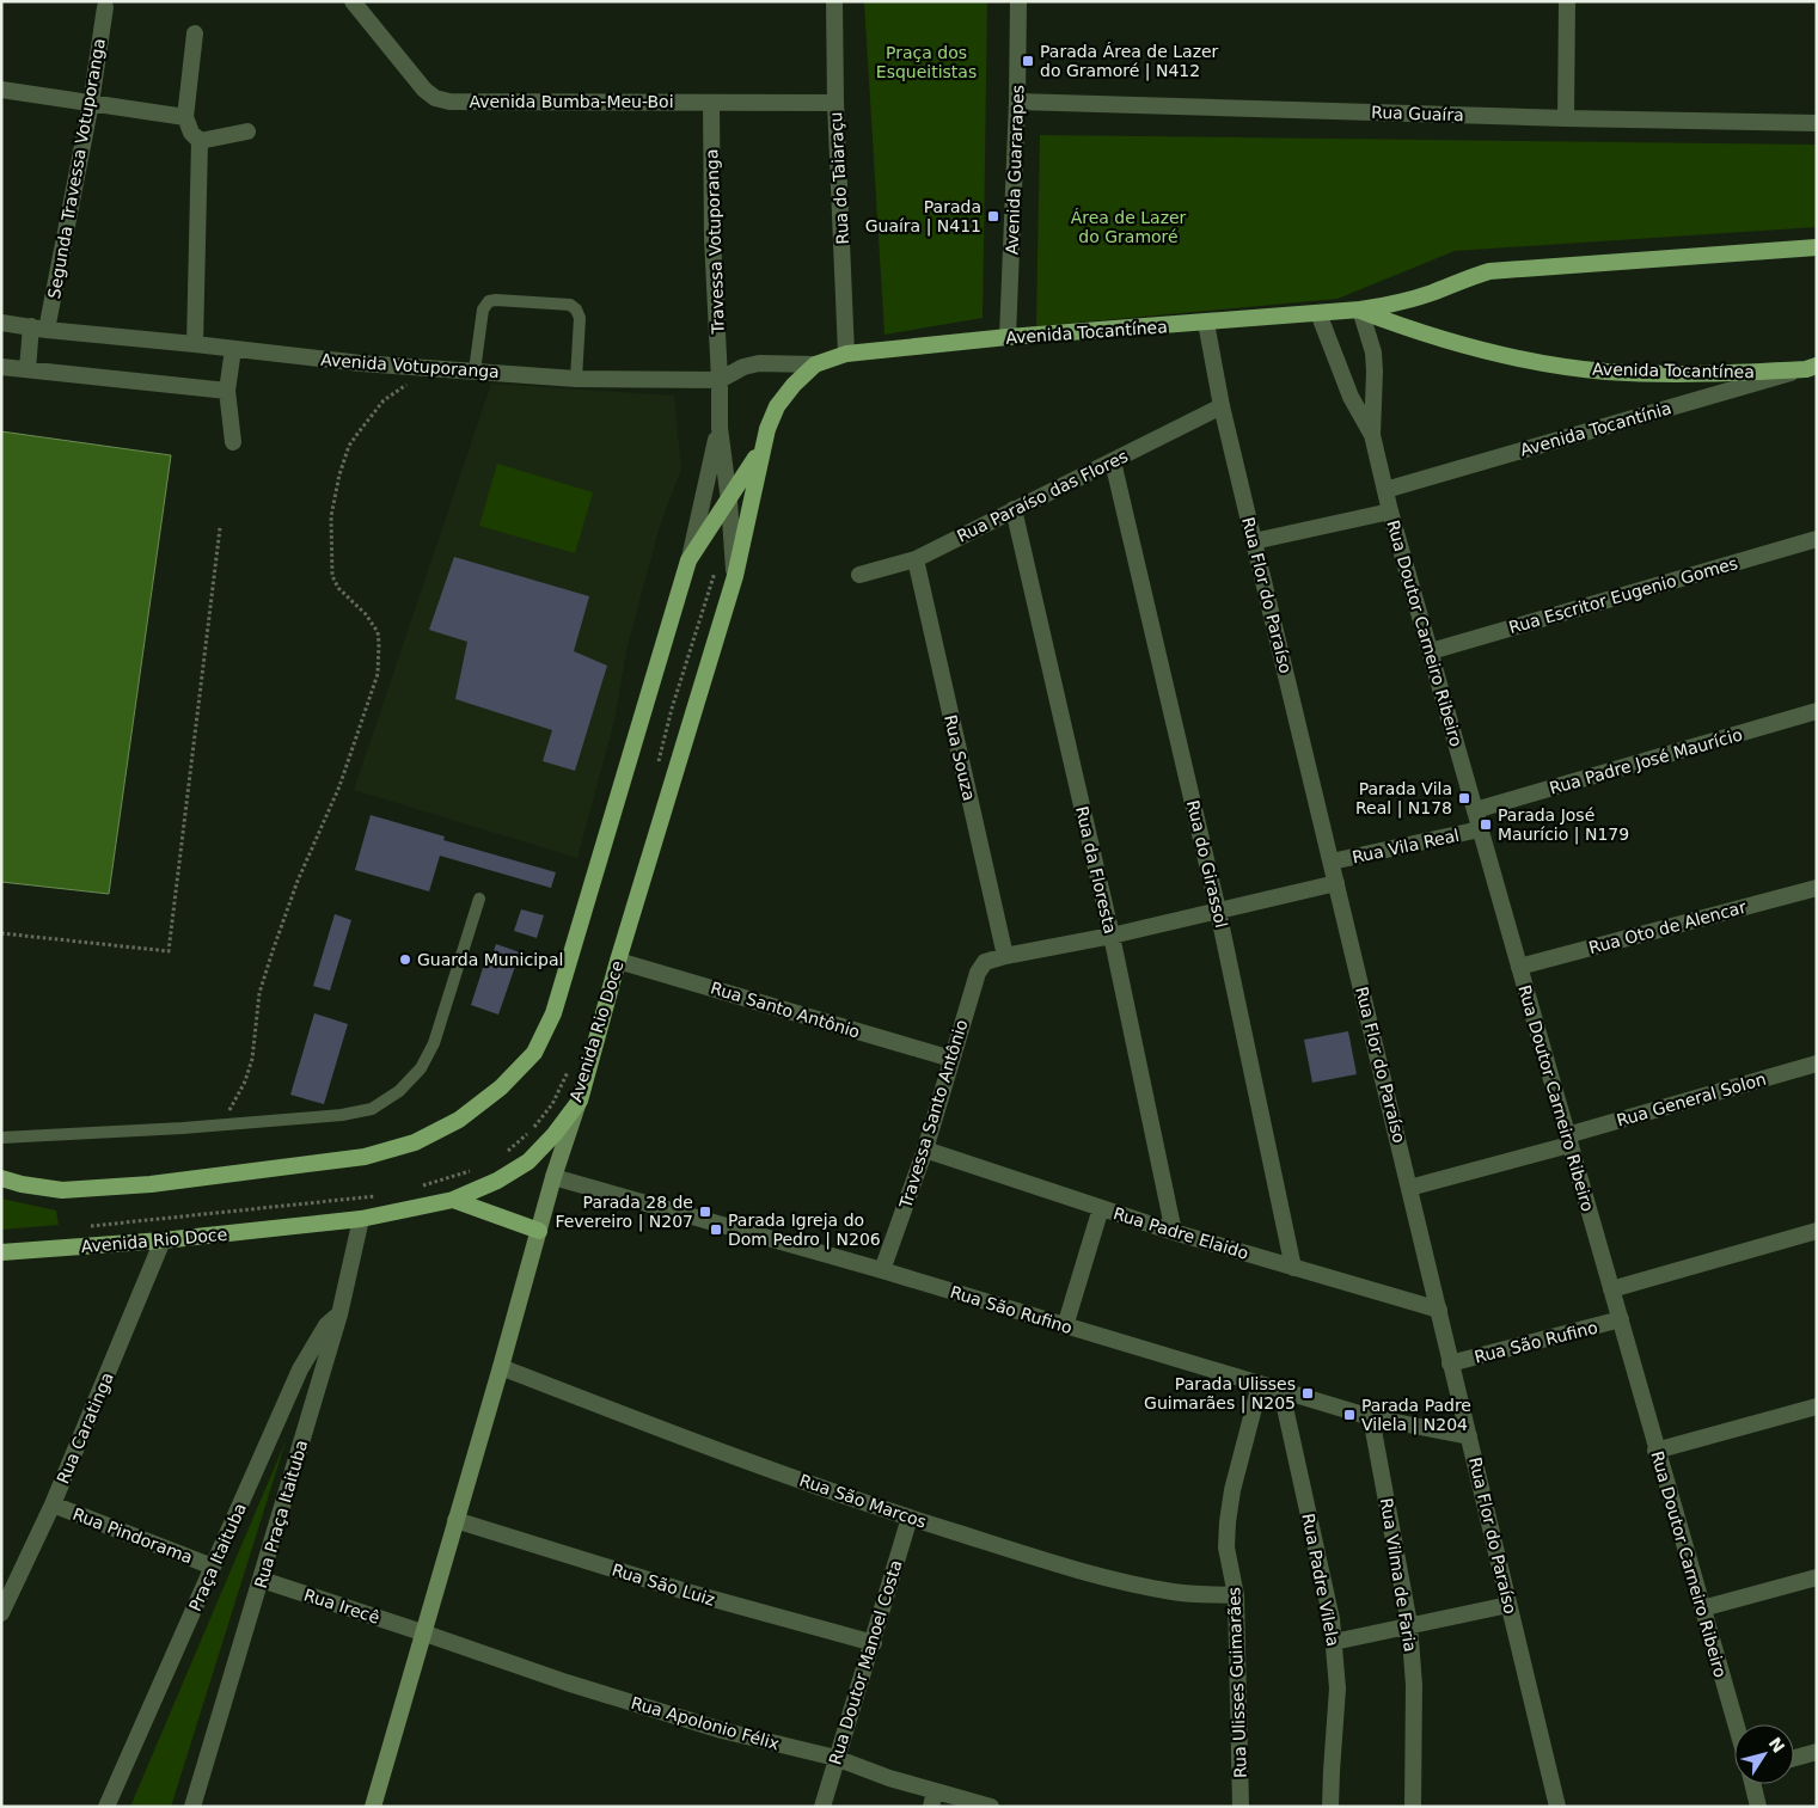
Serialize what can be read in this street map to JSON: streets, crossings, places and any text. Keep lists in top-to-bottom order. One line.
{"streets":{"main road":["Avenida Tocantínea","Avenida Rio Doce"],"street":["Avenida Bumba-Meu-Boi","Rua Guaíra","Segunda Travessa Votuporanga","Avenida Guararapes","Rua do Taiaraçu","Travessa Votuporanga","Avenida Votuporanga","Avenida Tocantínia","Rua Paraíso das Flores","Rua Flor do Paraíso","Rua Escritor Eugenio Gomes","Rua Doutor Carneiro Ribeiro","Rua Souza","Rua Padre José Maurício","Rua Vila Real","Rua do Girassol","Rua da Floresta","Rua Oto de Alencar","Rua Santo Antônio","Rua General Solon","Travessa Santo Antônio","Rua Padre Elaido","Rua São Rufino","Rua Caratinga","Rua São Marcos","Rua Praça Itaituba","Rua Pindorama","Praça Itaituba","Rua Vilma de Faria","Rua Padre Vilela","Rua São Luiz","Rua Irecê","Rua Doutor Manoel Costa","Rua Ulisses Guimarães","Rua Apolonio Félix"]},"crossings":[["Avenida Bumba-Meu-Boi","Rua do Taiaraçu"],["Avenida Bumba-Meu-Boi","Travessa Votuporanga"],["Rua Guaíra","Avenida Guararapes"],["Segunda Travessa Votuporanga","Avenida Votuporanga"],["Avenida Guararapes","Avenida Tocantínea"],["Rua do Taiaraçu","Avenida Tocantínea"],["Travessa Votuporanga","Avenida Votuporanga"],["Travessa Votuporanga","Avenida Rio Doce"],["Avenida Tocantínea","Avenida Votuporanga"],["Avenida Tocantínea","Avenida Tocantínia"],["Avenida Tocantínea","Rua Flor do Paraíso"],["Avenida Tocantínea","Rua Doutor Carneiro Ribeiro"],["Avenida Tocantínea","Avenida Rio Doce"],["Avenida Votuporanga","Avenida Rio Doce"],["Avenida Tocantínia","Rua Doutor Carneiro Ribeiro"],["Rua Paraíso das Flores","Rua Flor do Paraíso"],["Rua Paraíso das Flores","Rua Souza"],["Rua Paraíso das Flores","Rua do Girassol"],["Rua Paraíso das Flores","Rua da Floresta"],["Rua Flor do Paraíso","Rua Vila Real"],["Rua Flor do Paraíso","Rua General Solon"],["Rua Flor do Paraíso","Rua Padre Elaido"],["Rua Flor do Paraíso","Rua São Rufino"],["Rua Escritor Eugenio Gomes","Rua Doutor Carneiro Ribeiro"],["Rua Doutor Carneiro Ribeiro","Rua Padre José Maurício"],["Rua Doutor Carneiro Ribeiro","Rua Vila Real"],["Rua Doutor Carneiro Ribeiro","Rua Oto de Alencar"],["Rua Doutor Carneiro Ribeiro","Rua General Solon"],["Rua Doutor Carneiro Ribeiro","Rua São Rufino"],["Rua Souza","Travessa Santo Antônio"],["Rua do Girassol","Rua Padre Elaido"],["Rua da Floresta","Rua Padre Elaido"],["Rua Santo Antônio","Avenida Rio Doce"],["Rua Santo Antônio","Travessa Santo Antônio"],["Avenida Rio Doce","Rua Caratinga"],["Avenida Rio Doce","Rua Praça Itaituba"],["Travessa Santo Antônio","Rua Padre Elaido"],["Travessa Santo Antônio","Rua São Rufino"],["Rua São Rufino","Rua Vilma de Faria"],["Rua São Rufino","Rua Padre Vilela"],["Rua São Rufino","Rua Ulisses Guimarães"],["Rua Caratinga","Rua Pindorama"],["Rua São Marcos","Rua Doutor Manoel Costa"],["Rua São Marcos","Rua Ulisses Guimarães"],["Rua Praça Itaituba","Praça Itaituba"],["Rua Praça Itaituba","Rua Irecê"],["Rua Pindorama","Praça Itaituba"],["Rua São Luiz","Rua Doutor Manoel Costa"],["Rua Irecê","Rua Apolonio Félix"],["Rua Doutor Manoel Costa","Rua Apolonio Félix"]],"parks":["Praça dos Esqueitistas","Área de Lazer do Gramoré"],"places":{"transit":["Parada Área de Lazer do Gramoré | N412","Parada Guaíra | N411","Parada Vila Real | N178","Parada José Maurício | N179","Parada 28 de Fevereiro | N207","Parada Igreja do Dom Pedro | N206","Parada Ulisses Guimarães | N205","Parada Padre Vilela | N204"],"other":["Guarda Municipal"]},"north":"top right"}
